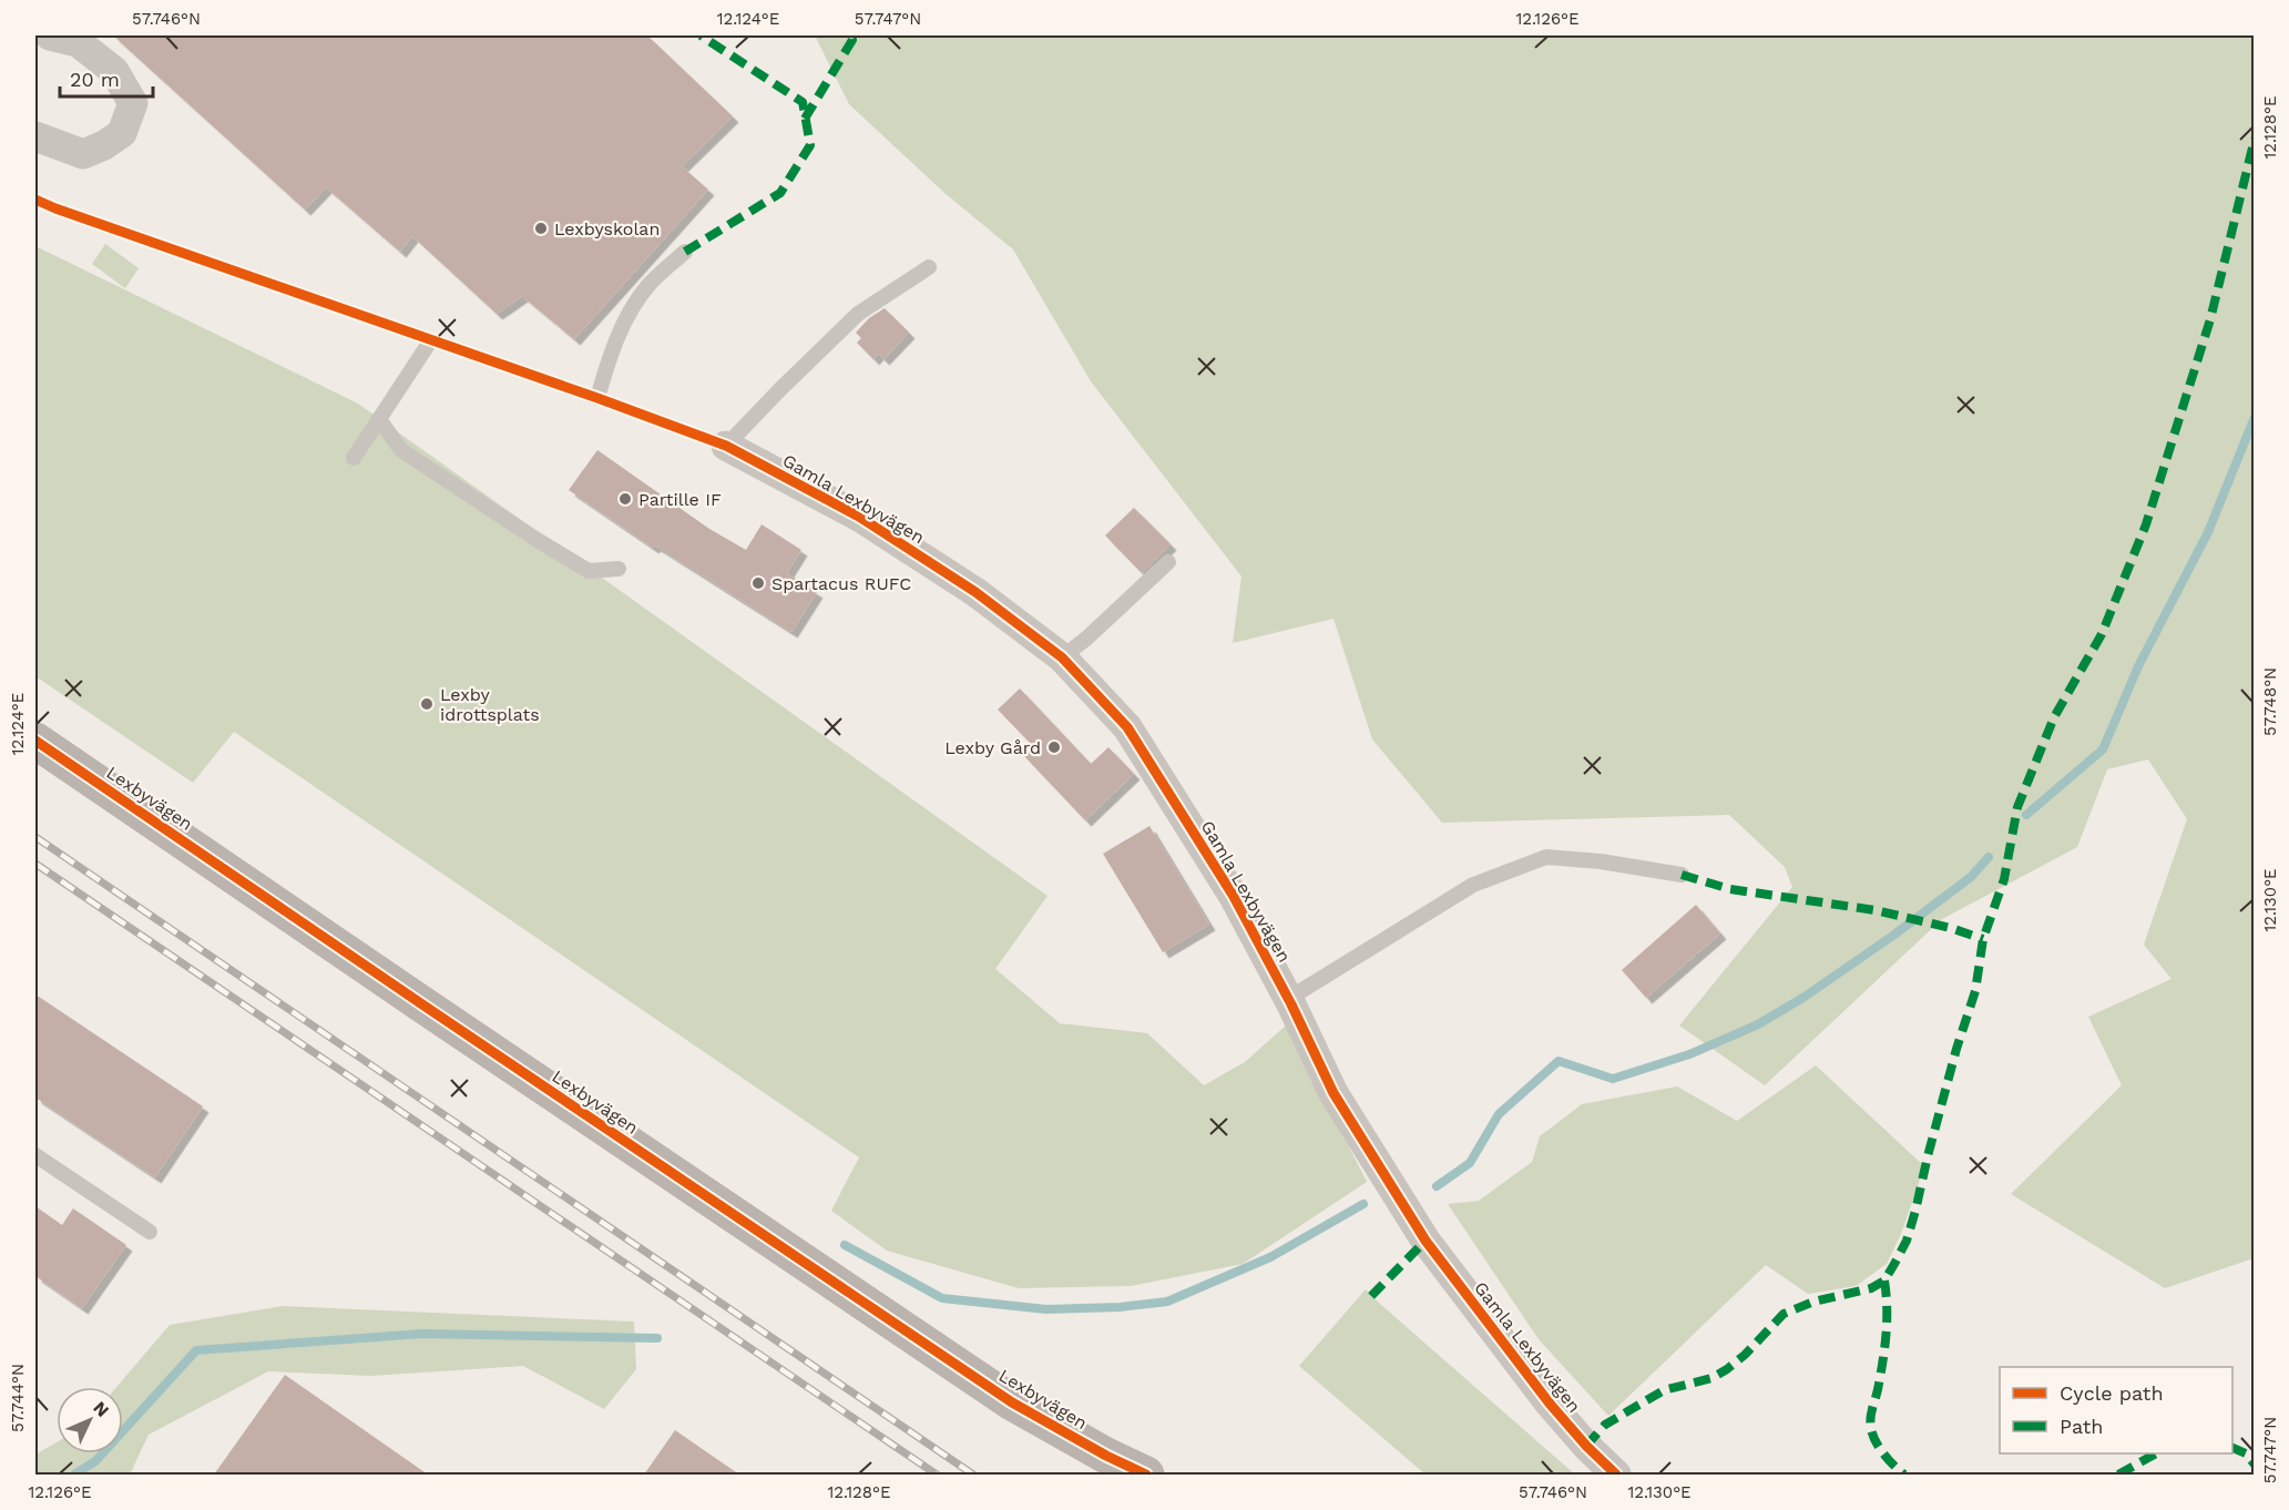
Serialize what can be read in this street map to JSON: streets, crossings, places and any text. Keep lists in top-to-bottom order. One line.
{"streets":{"street":["Gamla Lexbyvägen","Lexbyvägen"]},"places":["Lexbyskolan","Partille IF","Spartacus RUFC","Lexby idrottsplats","Lexby Gård"],"legend":["Cycle path","Path"],"scale_bar":"20 m","north":"top right","coordinates":["57.746°N","12.124°E","57.747°N","12.126°E","12.128°E","57.748°N","12.130°E","57.744°N"]}
